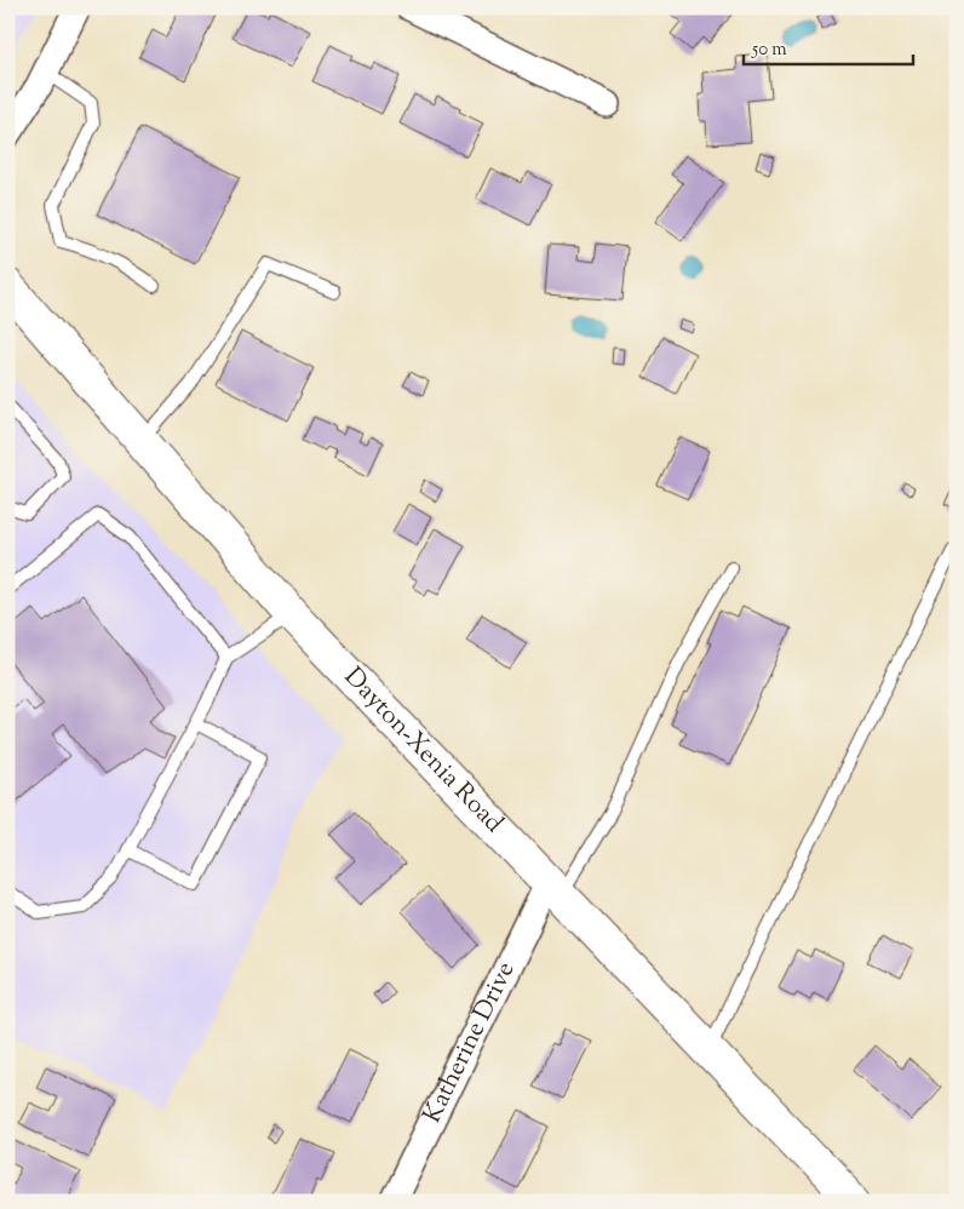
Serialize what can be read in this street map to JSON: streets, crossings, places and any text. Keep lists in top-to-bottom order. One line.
{"streets":{"main road":["Dayton-Xenia Road"],"street":["Katherine Drive"]},"crossings":[["Dayton-Xenia Road","Katherine Drive"]],"scale_bar":"50 m"}
